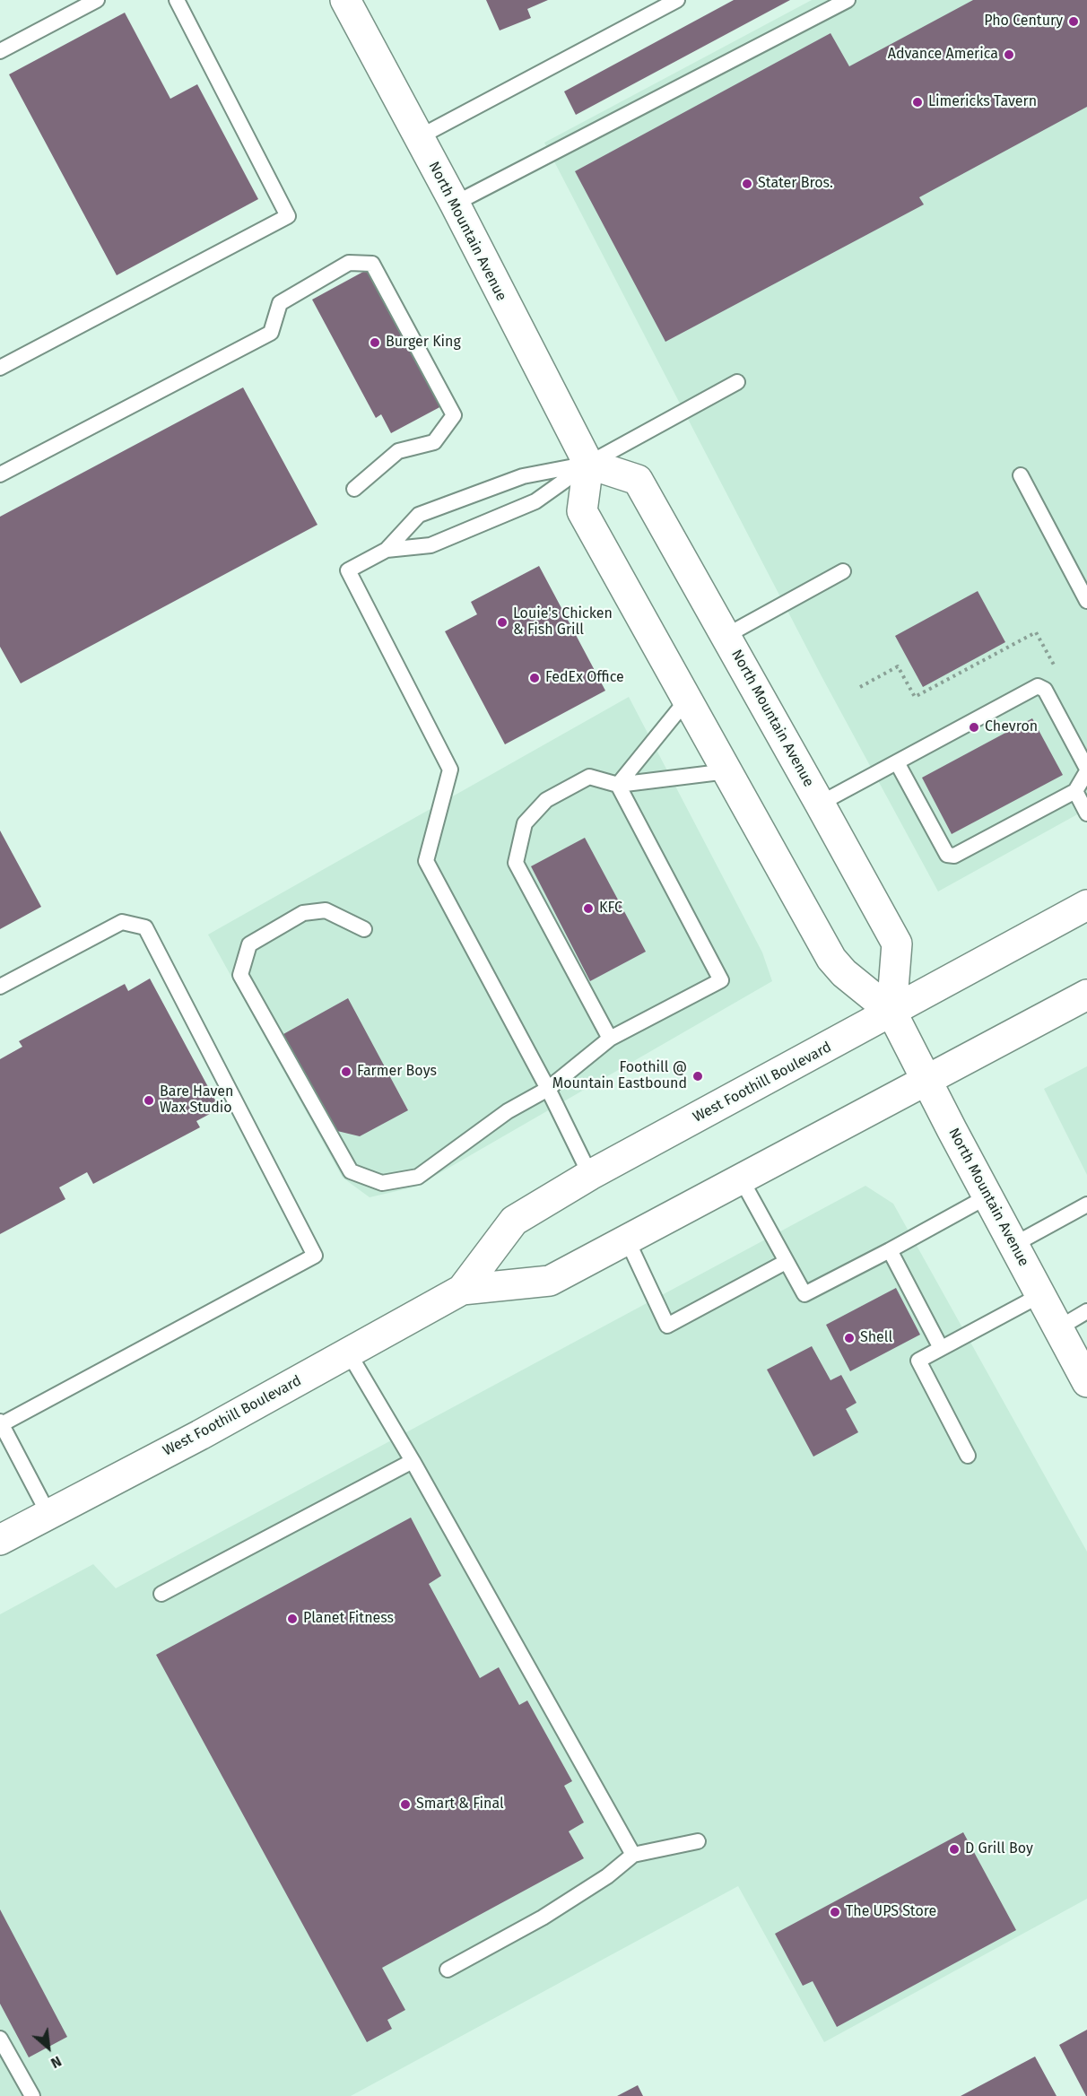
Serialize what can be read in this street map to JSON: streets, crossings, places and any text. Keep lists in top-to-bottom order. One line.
{"streets":{"main road":["North Mountain Avenue","West Foothill Boulevard"]},"crossings":[["North Mountain Avenue","West Foothill Boulevard"]],"places":["Pho Century","Advance America","Limericks Tavern","Stater Bros.","Burger King","Louie's Chicken & Fish Grill","FedEx Office","Chevron","KFC","Farmer Boys","Foothill @ Mountain Eastbound","Bare Haven Wax Studio","Shell","Planet Fitness","Smart & Final","D Grill Boy","The UPS Store"],"north":"bottom right"}
